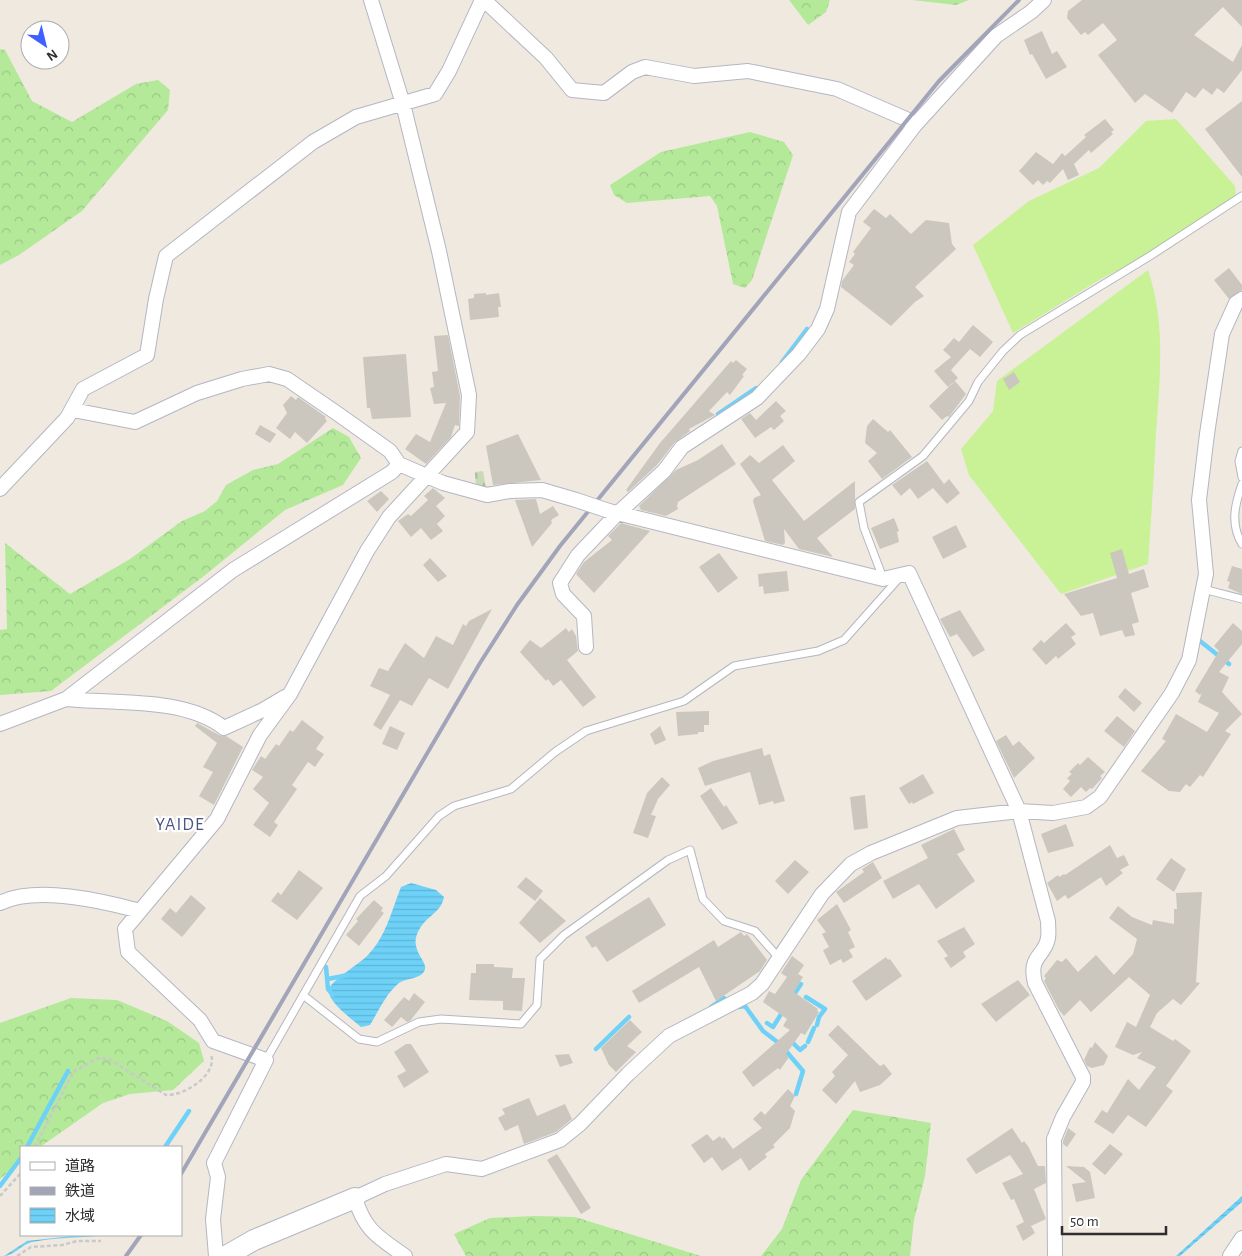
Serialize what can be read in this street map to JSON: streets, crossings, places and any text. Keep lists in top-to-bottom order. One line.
{"districts":["YAIDE"],"legend":["道路","鉄道","水域"],"scale_bar":"50 m","north":"bottom right"}
